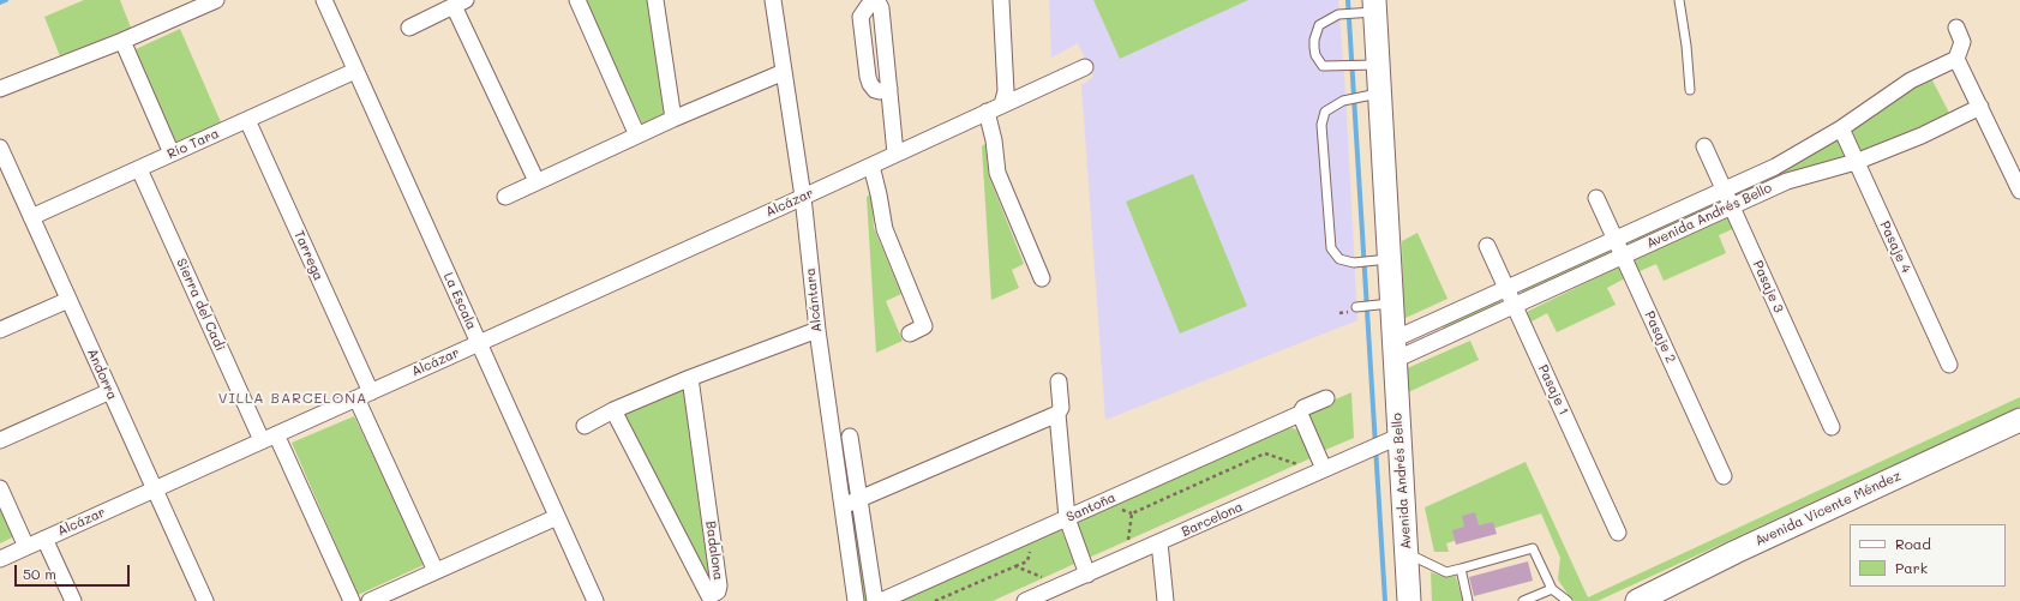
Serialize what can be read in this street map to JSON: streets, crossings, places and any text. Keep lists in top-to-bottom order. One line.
{"streets":{"main road":["Avenida Andrés Bello","Avenida Vicente Méndez"],"street":["Río Tara","Alcázar","Pasaje 4","Tarrega","Pasaje 3","Alcántara","La Escala","Sierra del Cadi","Pasaje 2","Andorra","Pasaje 1","Santoña","Barcelona","Badalona"]},"crossings":[["Río Tara","Tarrega"],["Río Tara","La Escala"],["Río Tara","Sierra del Cadi"],["Río Tara","Andorra"],["Alcázar","Tarrega"],["Alcázar","Alcántara"],["Alcázar","La Escala"],["Alcázar","Sierra del Cadi"],["Alcázar","Andorra"],["Avenida Andrés Bello","Pasaje 4"],["Avenida Andrés Bello","Pasaje 3"],["Avenida Andrés Bello","Pasaje 2"],["Avenida Andrés Bello","Pasaje 1"],["Avenida Andrés Bello","Barcelona"]],"districts":["VILLA BARCELONA"],"legend":["Road","Park"],"scale_bar":"50 m"}
